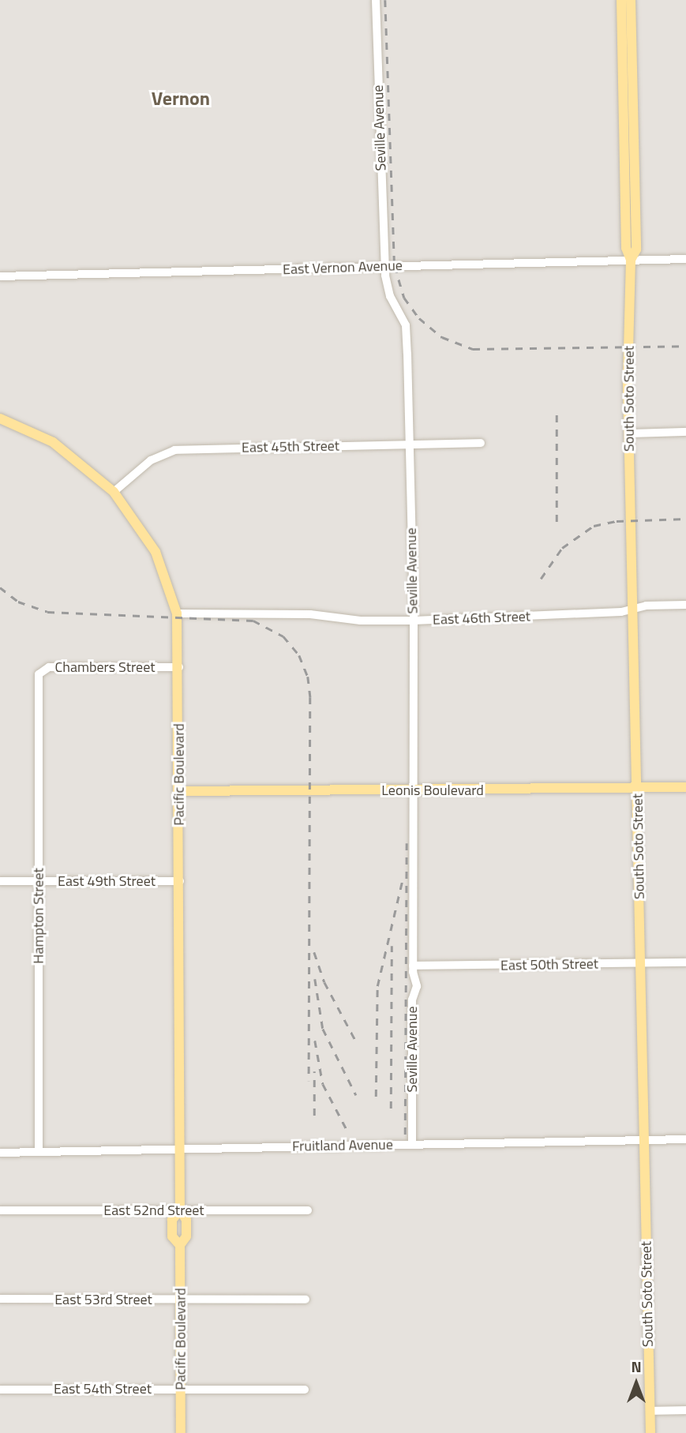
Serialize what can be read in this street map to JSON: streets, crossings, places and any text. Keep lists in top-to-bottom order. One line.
{"streets":{"main road":["South Soto Street","Pacific Boulevard","Leonis Boulevard"],"street":["Seville Avenue","East Vernon Avenue","East 45th Street","East 46th Street","Chambers Street","East 49th Street","Hampton Street","East 50th Street","Fruitland Avenue","East 52nd Street","East 53rd Street","East 54th Street"]},"crossings":[["Seville Avenue","East Vernon Avenue"],["Seville Avenue","East 45th Street"],["Seville Avenue","East 46th Street"],["Seville Avenue","Leonis Boulevard"],["Seville Avenue","East 50th Street"],["Seville Avenue","Fruitland Avenue"],["East Vernon Avenue","South Soto Street"],["South Soto Street","East 46th Street"],["South Soto Street","Leonis Boulevard"],["South Soto Street","East 50th Street"],["South Soto Street","Fruitland Avenue"],["East 45th Street","Pacific Boulevard"],["East 46th Street","Pacific Boulevard"],["Chambers Street","Pacific Boulevard"],["Chambers Street","Hampton Street"],["Pacific Boulevard","Leonis Boulevard"],["Pacific Boulevard","East 49th Street"],["Pacific Boulevard","Fruitland Avenue"],["Pacific Boulevard","East 52nd Street"],["Pacific Boulevard","East 53rd Street"],["Pacific Boulevard","East 54th Street"],["East 49th Street","Hampton Street"],["Hampton Street","Fruitland Avenue"]],"districts":["Vernon"],"north":"top"}
